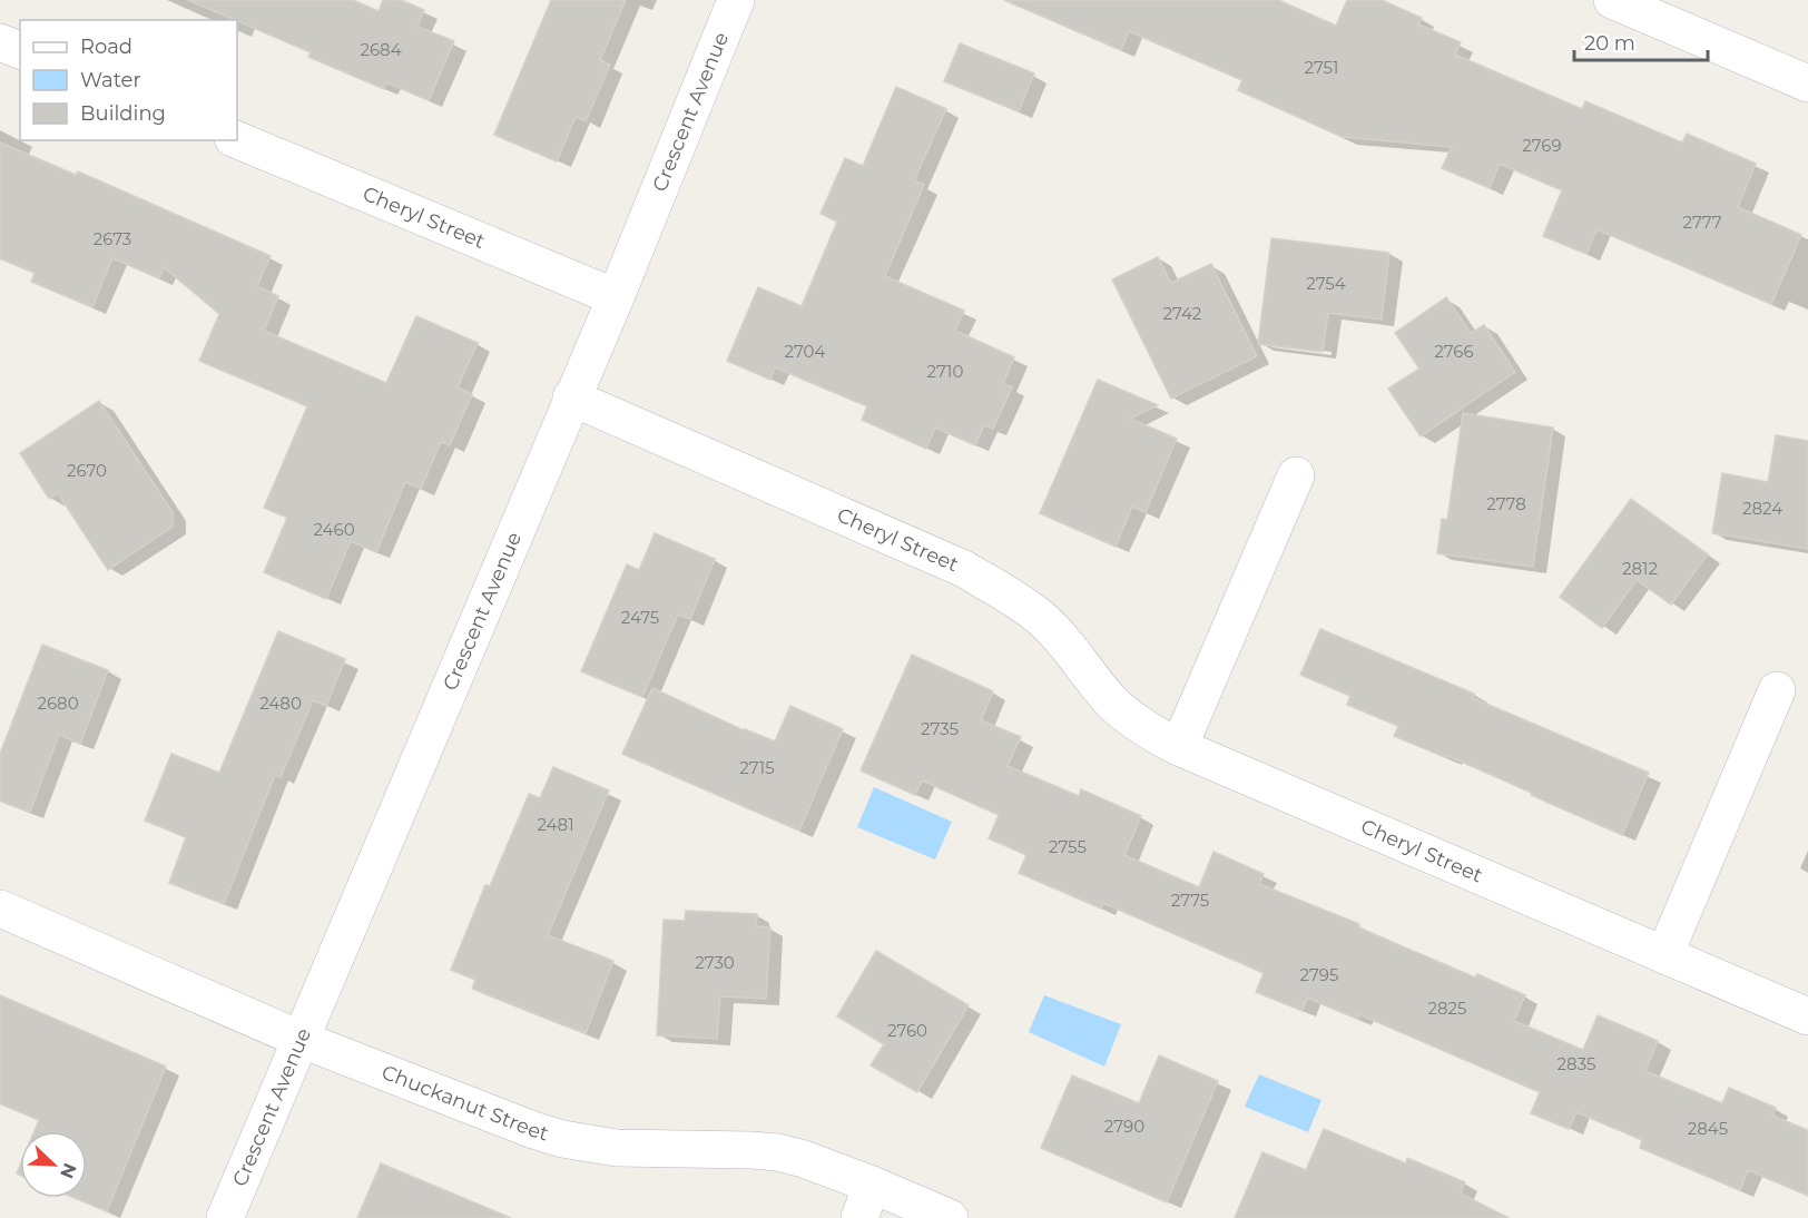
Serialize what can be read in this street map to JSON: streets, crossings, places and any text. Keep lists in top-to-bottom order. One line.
{"streets":{"street":["Crescent Avenue","Cheryl Street","Chuckanut Street"]},"crossings":[["Crescent Avenue","Cheryl Street"],["Crescent Avenue","Chuckanut Street"]],"house_numbers":["2684","2751","2769","2777","2673","2754","2742","2704","2766","2710","2670","2778","2824","2460","2812","2475","2680","2480","2735","2715","2481","2755","2775","2730","2795","2825","2760","2835","2790","2845"],"legend":["Road","Water","Building"],"scale_bar":"20 m","north":"bottom right"}
